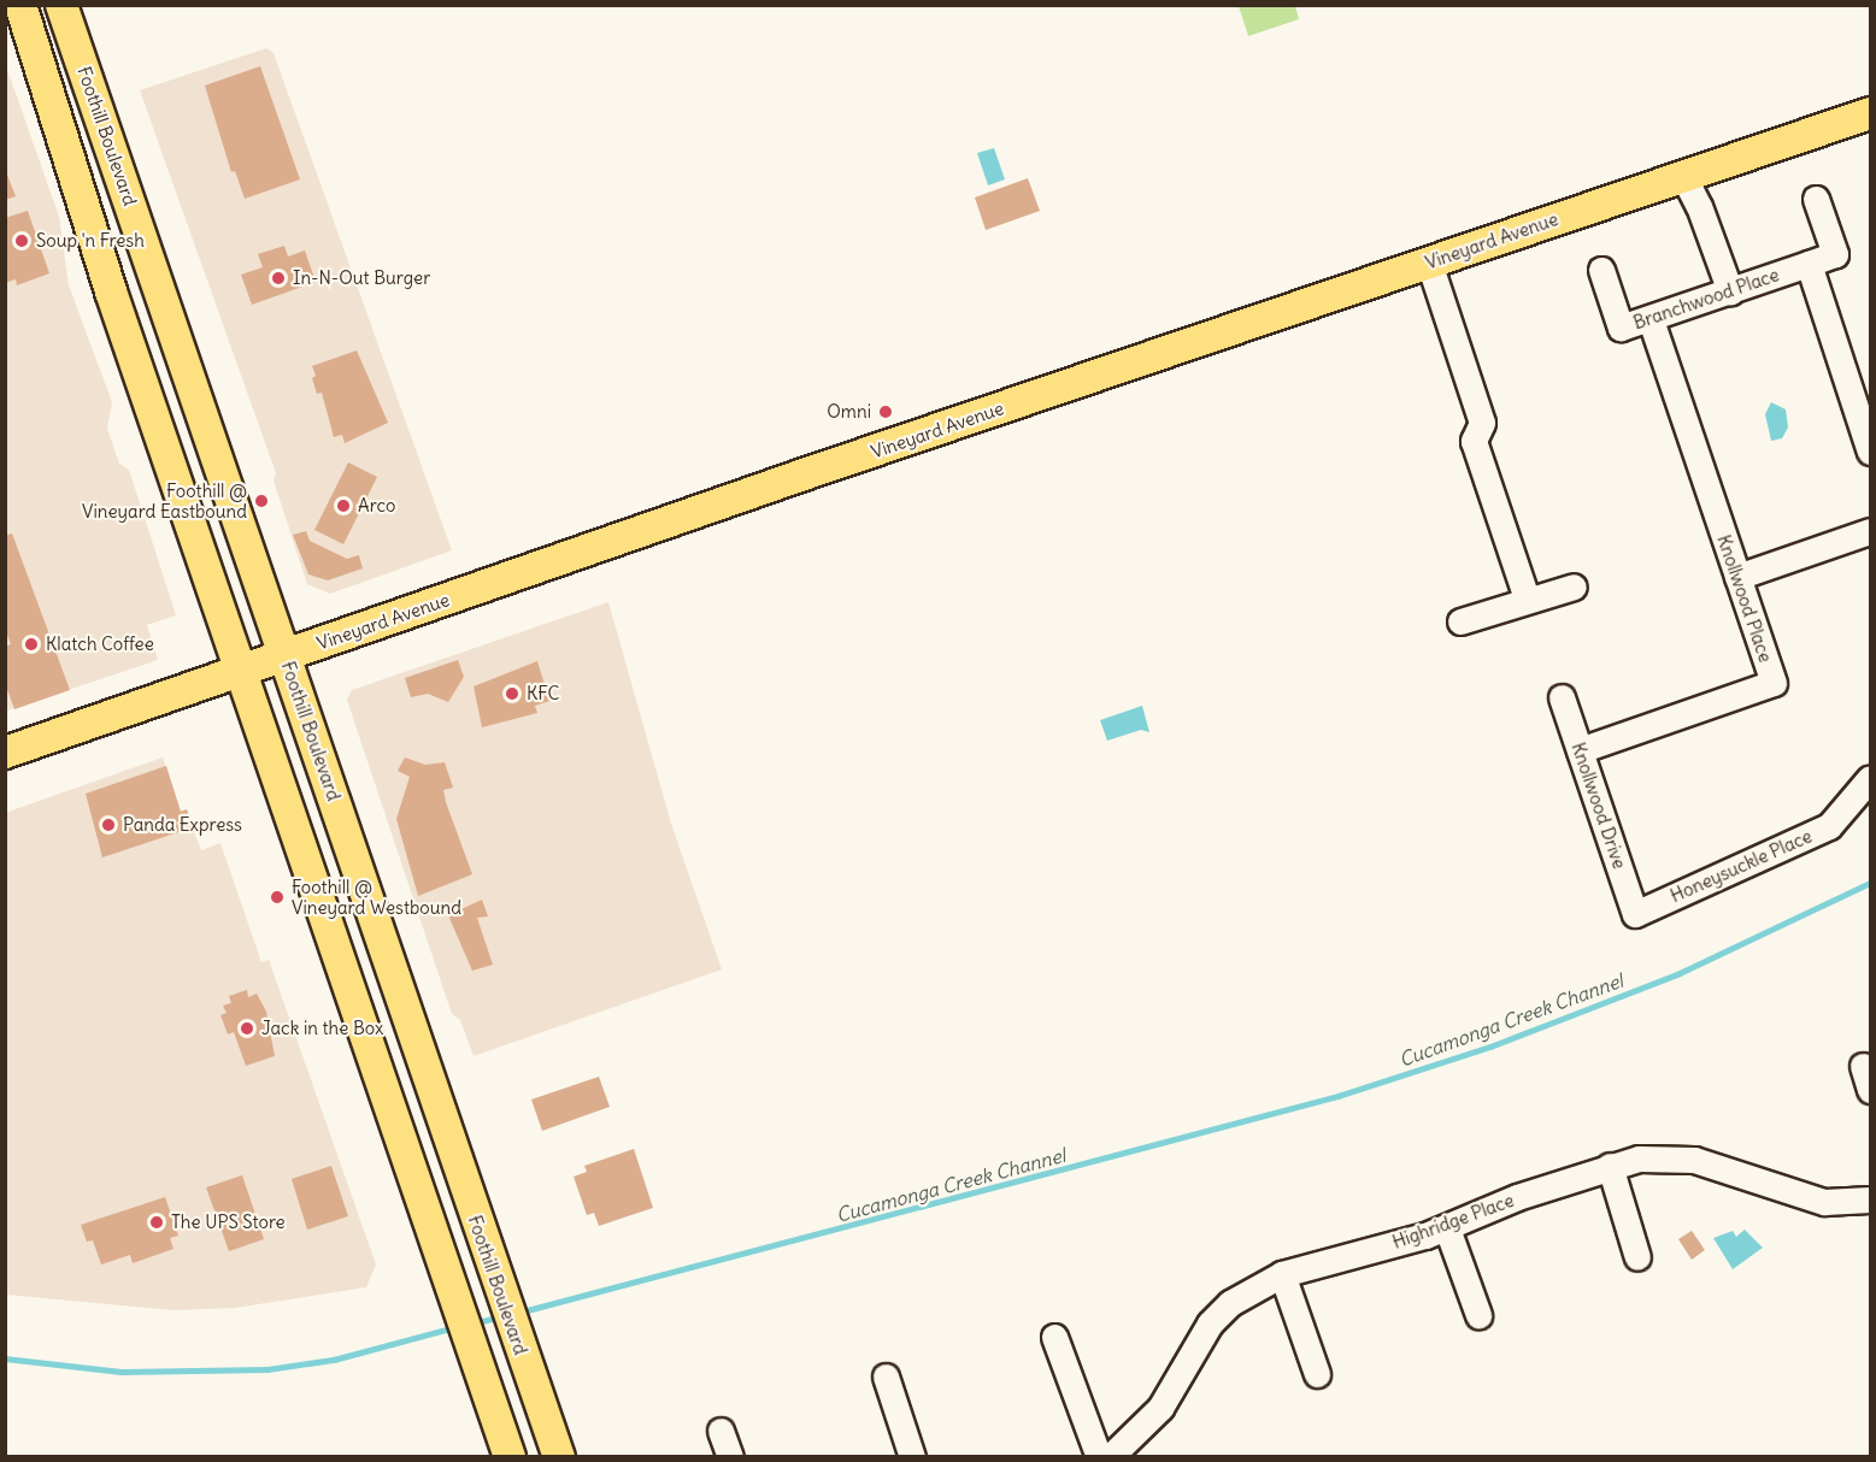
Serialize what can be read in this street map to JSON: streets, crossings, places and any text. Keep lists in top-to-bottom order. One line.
{"streets":{"main road":["Foothill Boulevard","Vineyard Avenue"],"street":["Branchwood Place","Knollwood Place","Knollwood Drive","Honeysuckle Place","Highridge Place"]},"crossings":[["Foothill Boulevard","Vineyard Avenue"],["Branchwood Place","Knollwood Place"],["Knollwood Place","Knollwood Drive"],["Knollwood Drive","Honeysuckle Place"]],"water":["Cucamonga Creek Channel"],"places":["Soup 'n Fresh","In-N-Out Burger","Omni","Foothill @ Vineyard Eastbound","Arco","Klatch Coffee","KFC","Panda Express","Foothill @ Vineyard Westbound","Jack in the Box","The UPS Store"]}
